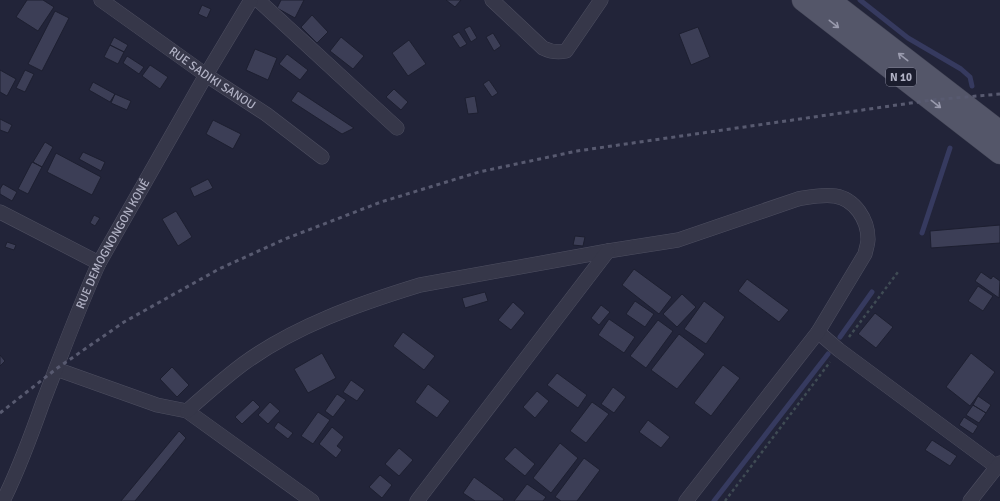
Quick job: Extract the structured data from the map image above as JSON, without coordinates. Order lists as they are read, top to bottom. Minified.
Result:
{"streets":{"main road":["N 10"],"street":["RUE SADIKI SANOU","RUE DEMOGNONGON KONÉ"]},"crossings":[["RUE SADIKI SANOU","RUE DEMOGNONGON KONÉ"]]}
